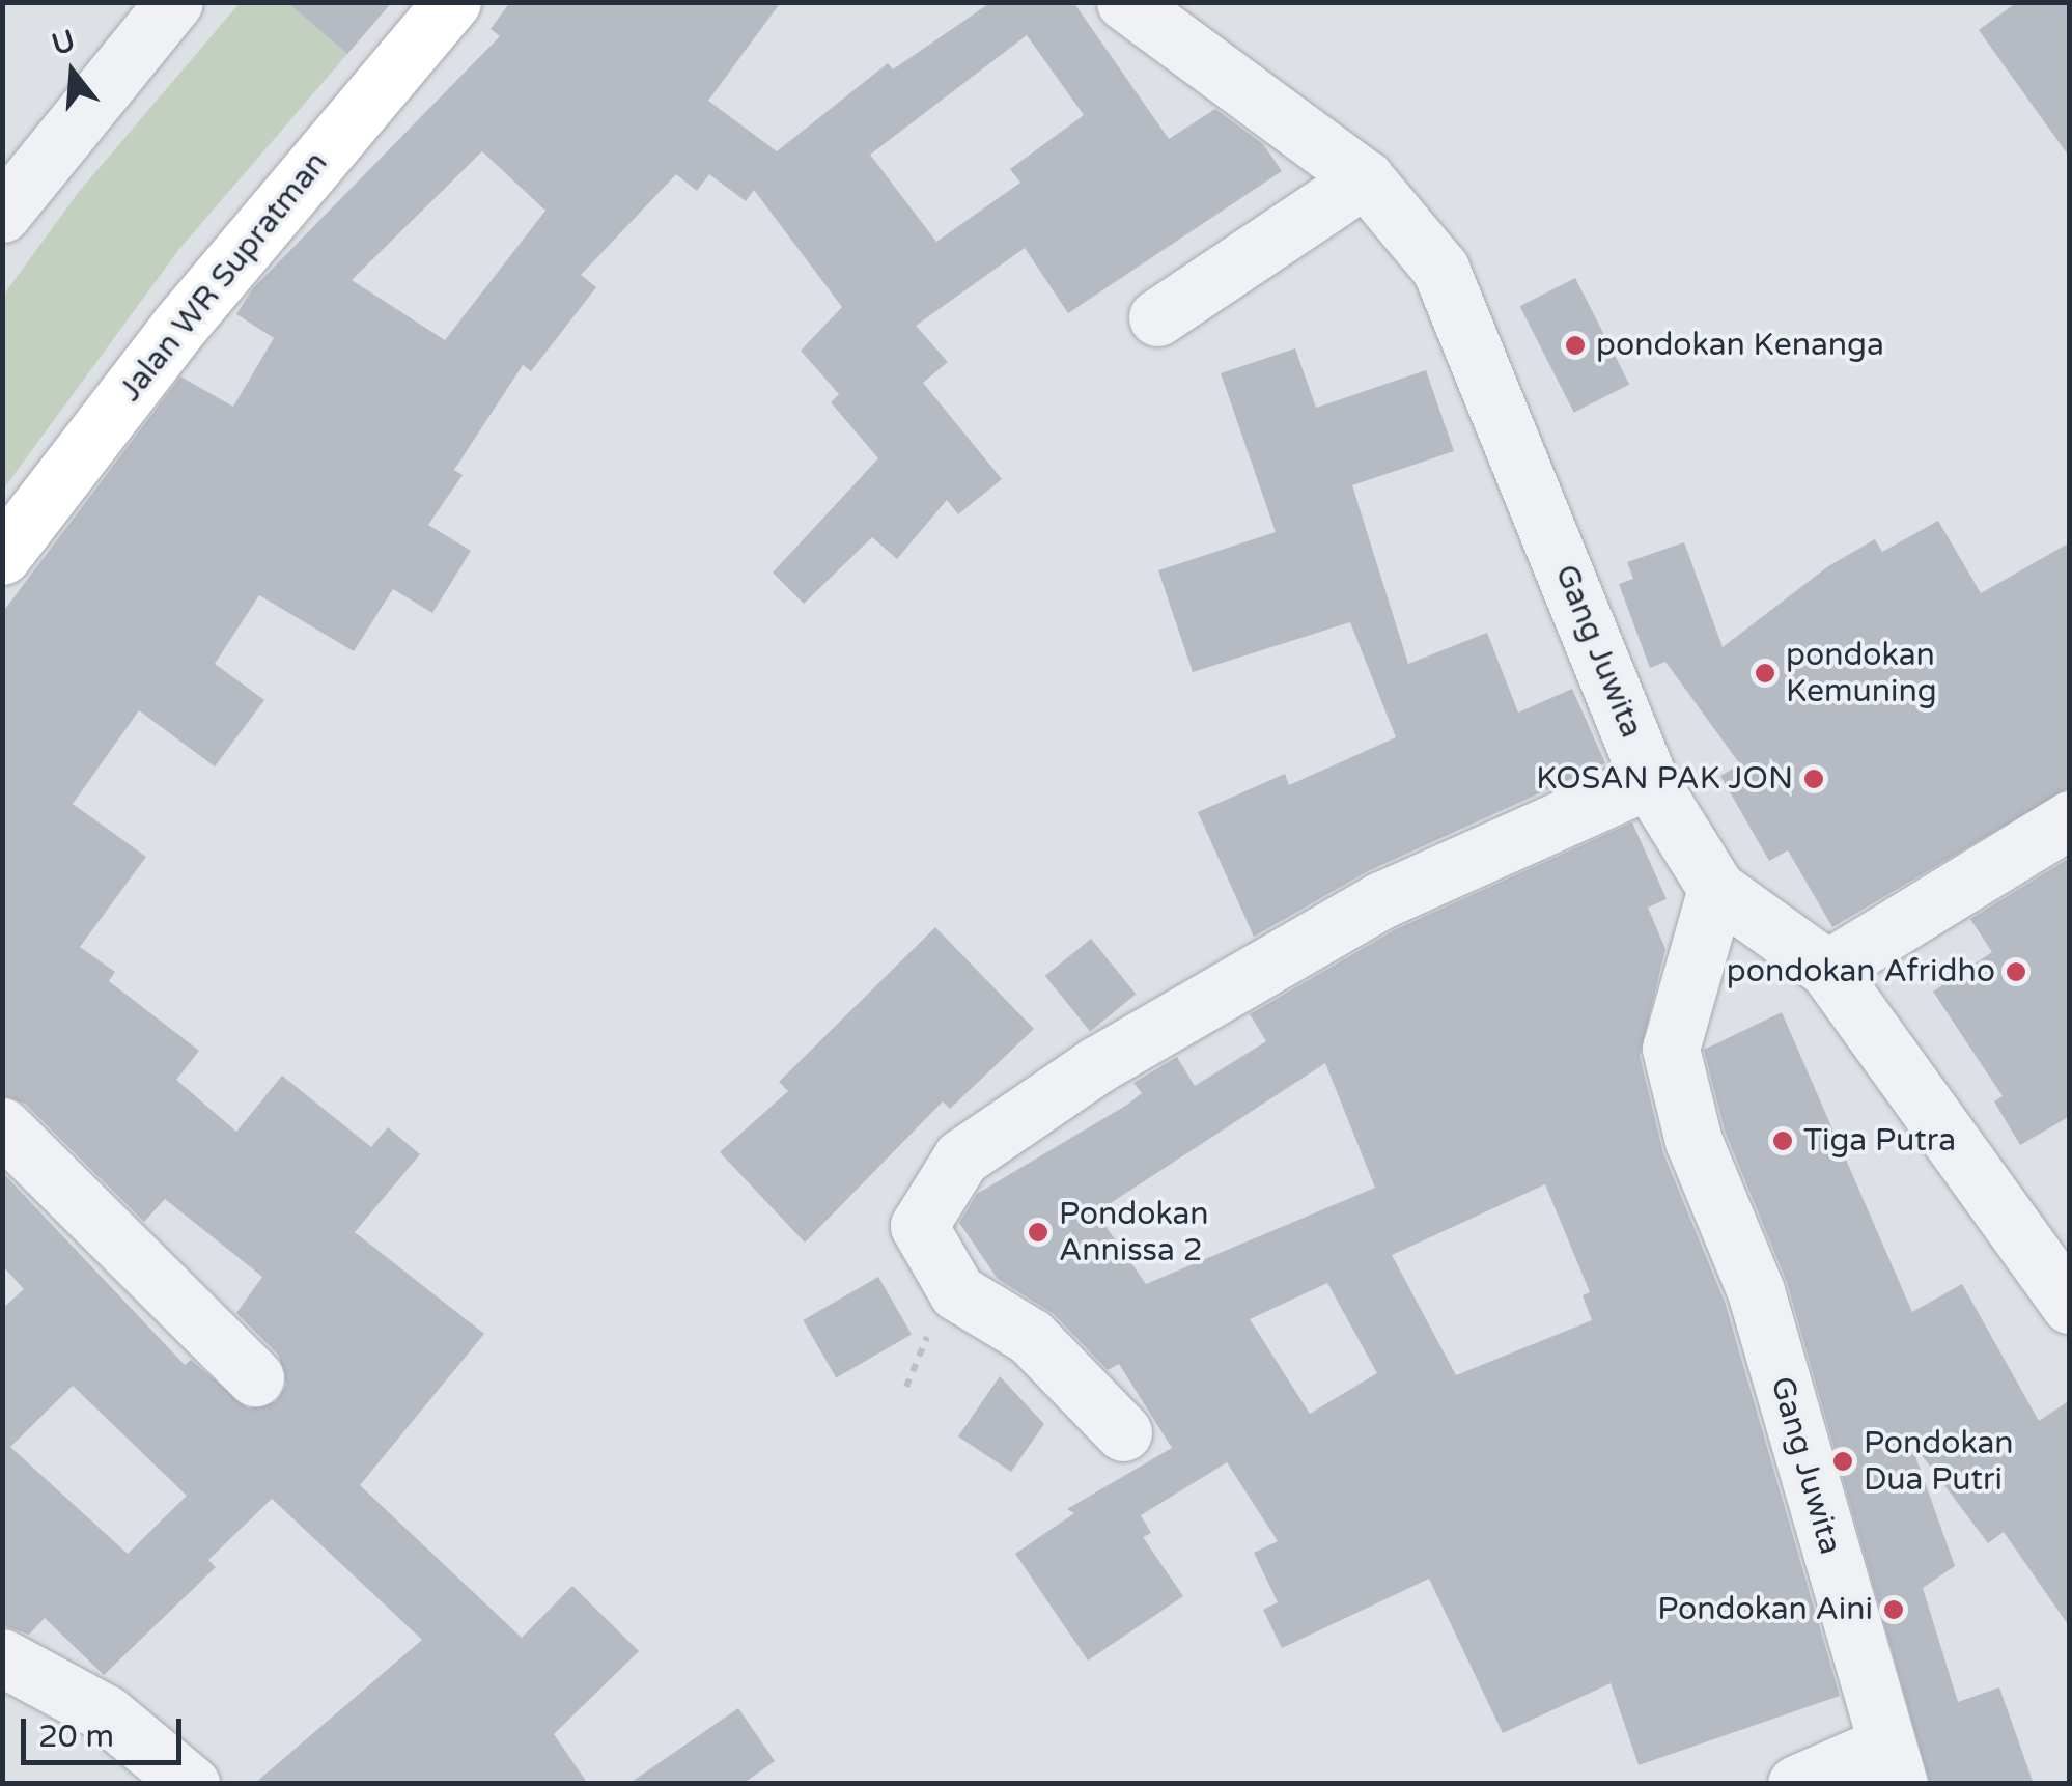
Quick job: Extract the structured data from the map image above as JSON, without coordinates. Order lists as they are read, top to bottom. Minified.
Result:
{"streets":{"highway":["Jalan WR Supratman"],"street":["Gang Juwita"]},"places":["pondokan Kenanga","pondokan Kemuning","KOSAN PAK JON","pondokan Afridho","Tiga Putra","Pondokan Annissa 2","Pondokan Dua Putri","Pondokan Aini"],"scale_bar":"20 m","north":"top"}
